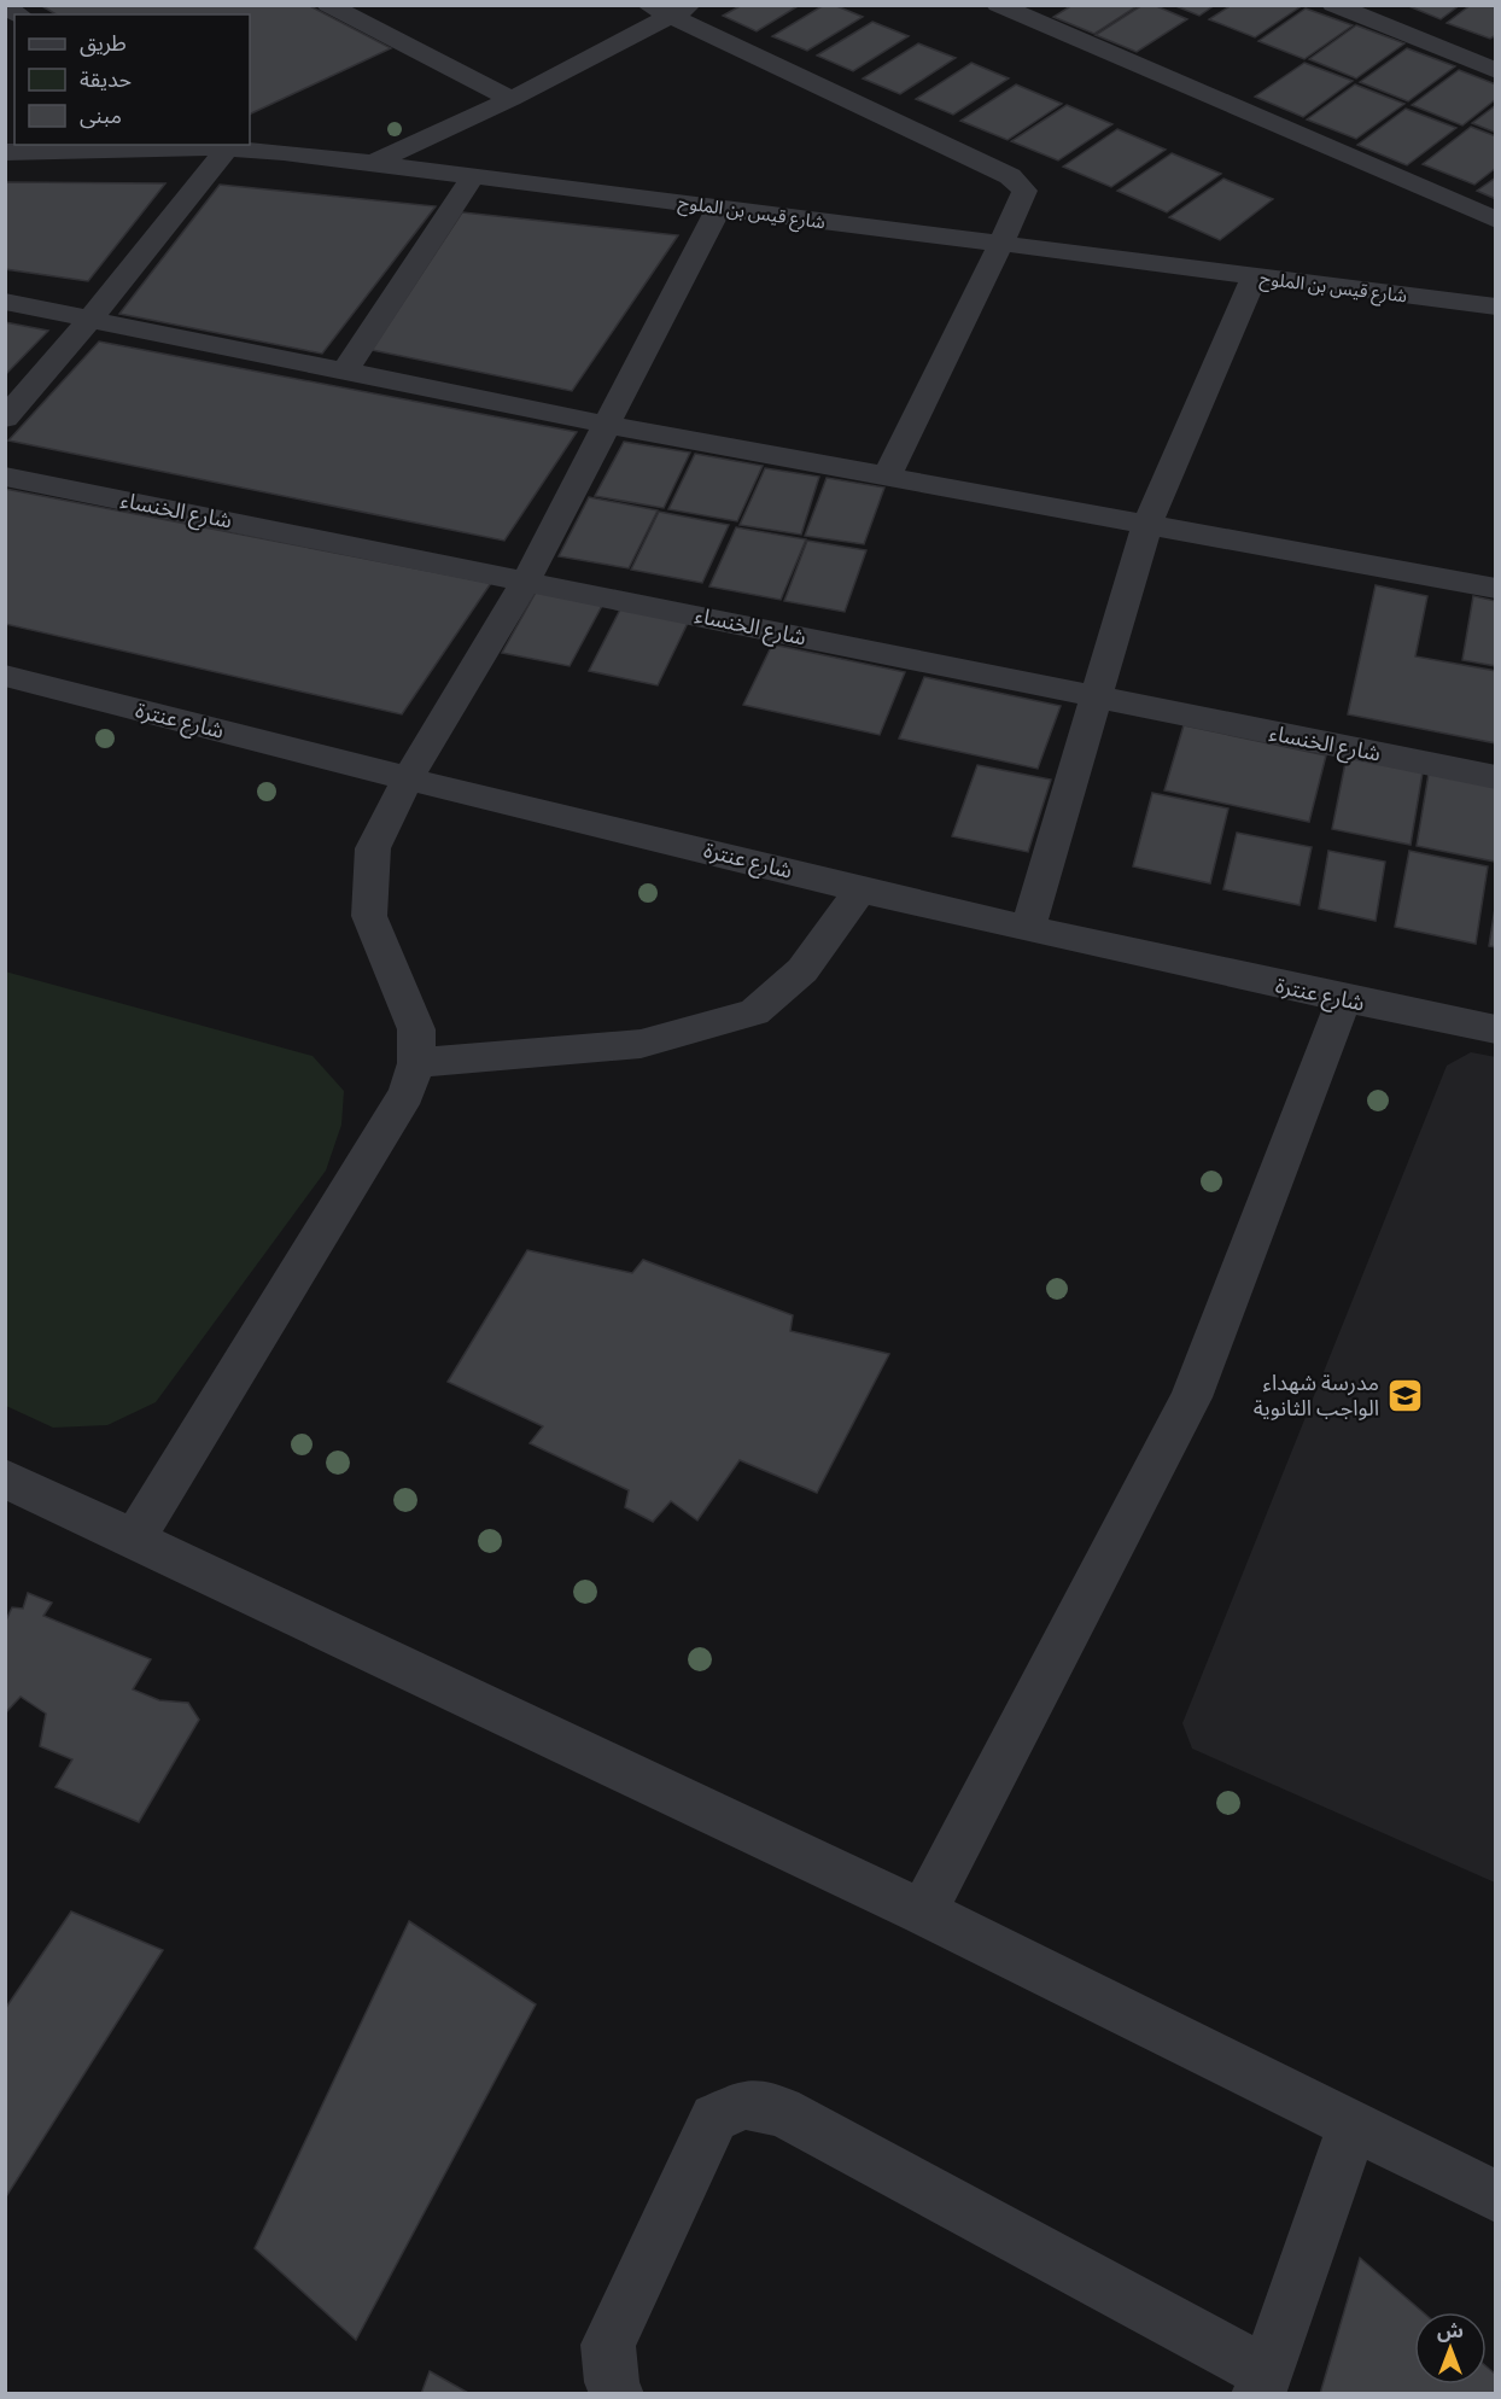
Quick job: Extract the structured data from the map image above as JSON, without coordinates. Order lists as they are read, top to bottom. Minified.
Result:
{"streets":{"street":["شارع قيس بن الملوح","شارع الخنساء","شارع عنترة"]},"places":{"school or university":["مدرسة شهداء الواجب الثانوية"]},"legend":["طريق","حديقة","مبنى"],"north":"top"}
